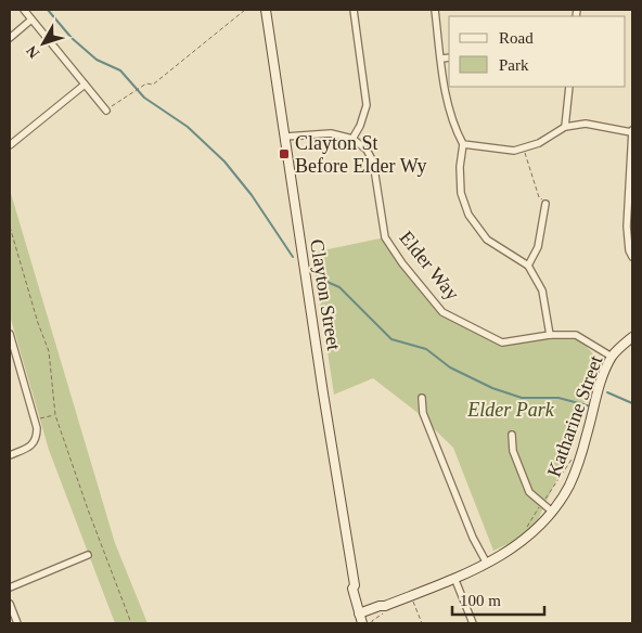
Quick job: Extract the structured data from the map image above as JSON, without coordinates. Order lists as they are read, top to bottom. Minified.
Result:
{"streets":{"main road":["Clayton Street","Katharine Street"],"street":["Elder Way"]},"crossings":[["Elder Way","Katharine Street"],["Clayton Street","Katharine Street"]],"parks":["Elder Park"],"places":{"transit":["Clayton St Before Elder Wy"]},"legend":["Road","Park"],"scale_bar":"100 m","north":"bottom left"}
